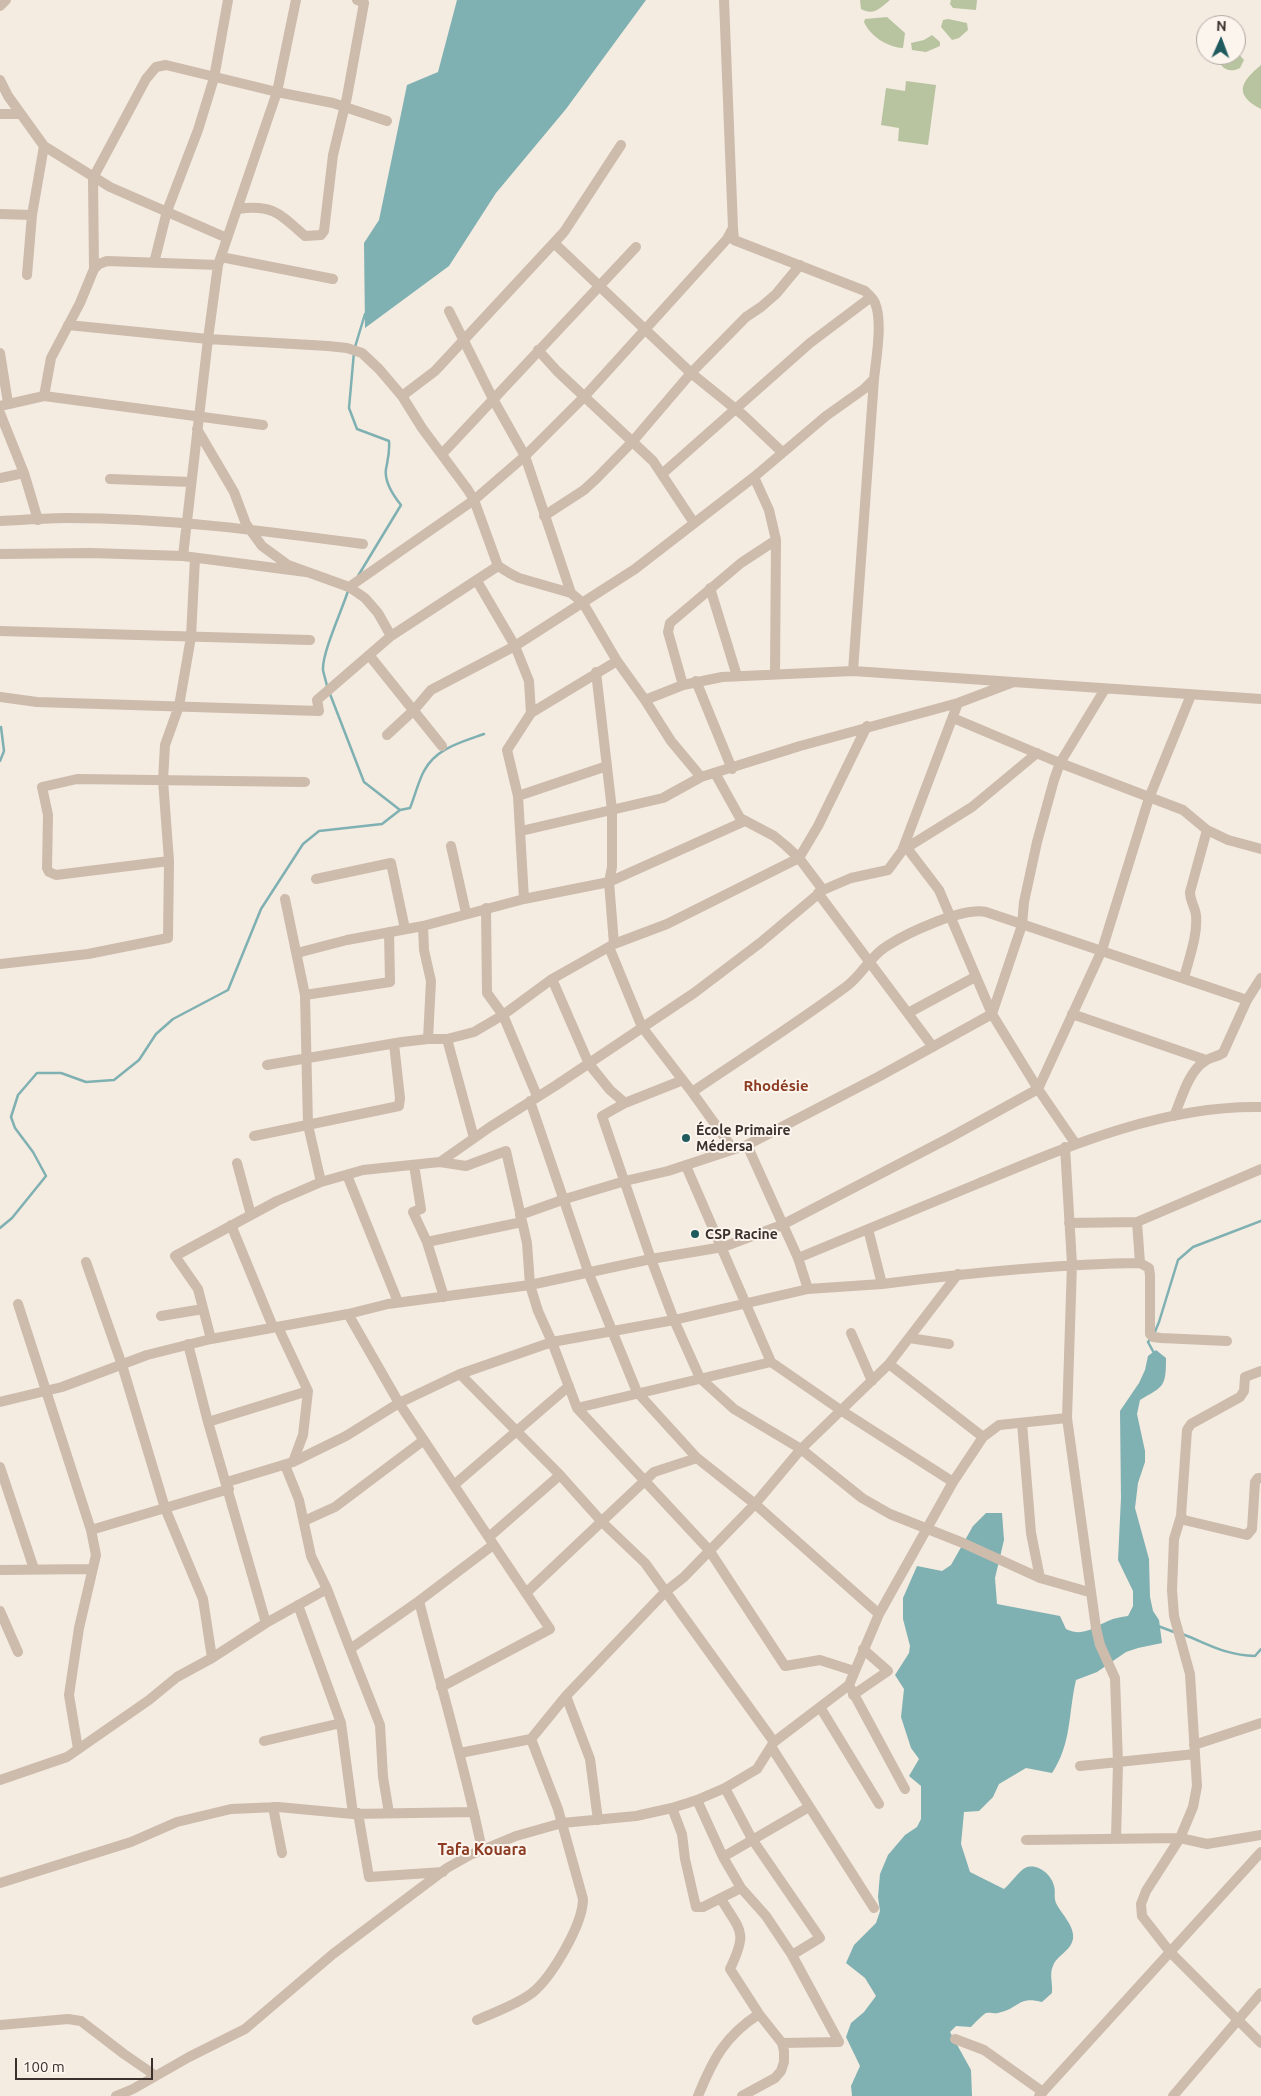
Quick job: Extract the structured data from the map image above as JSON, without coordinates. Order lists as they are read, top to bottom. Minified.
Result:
{"districts":["Rhodésie","Tafa Kouara"],"places":["École Primaire Médersa","CSP Racine"],"scale_bar":"100 m","north":"top"}
